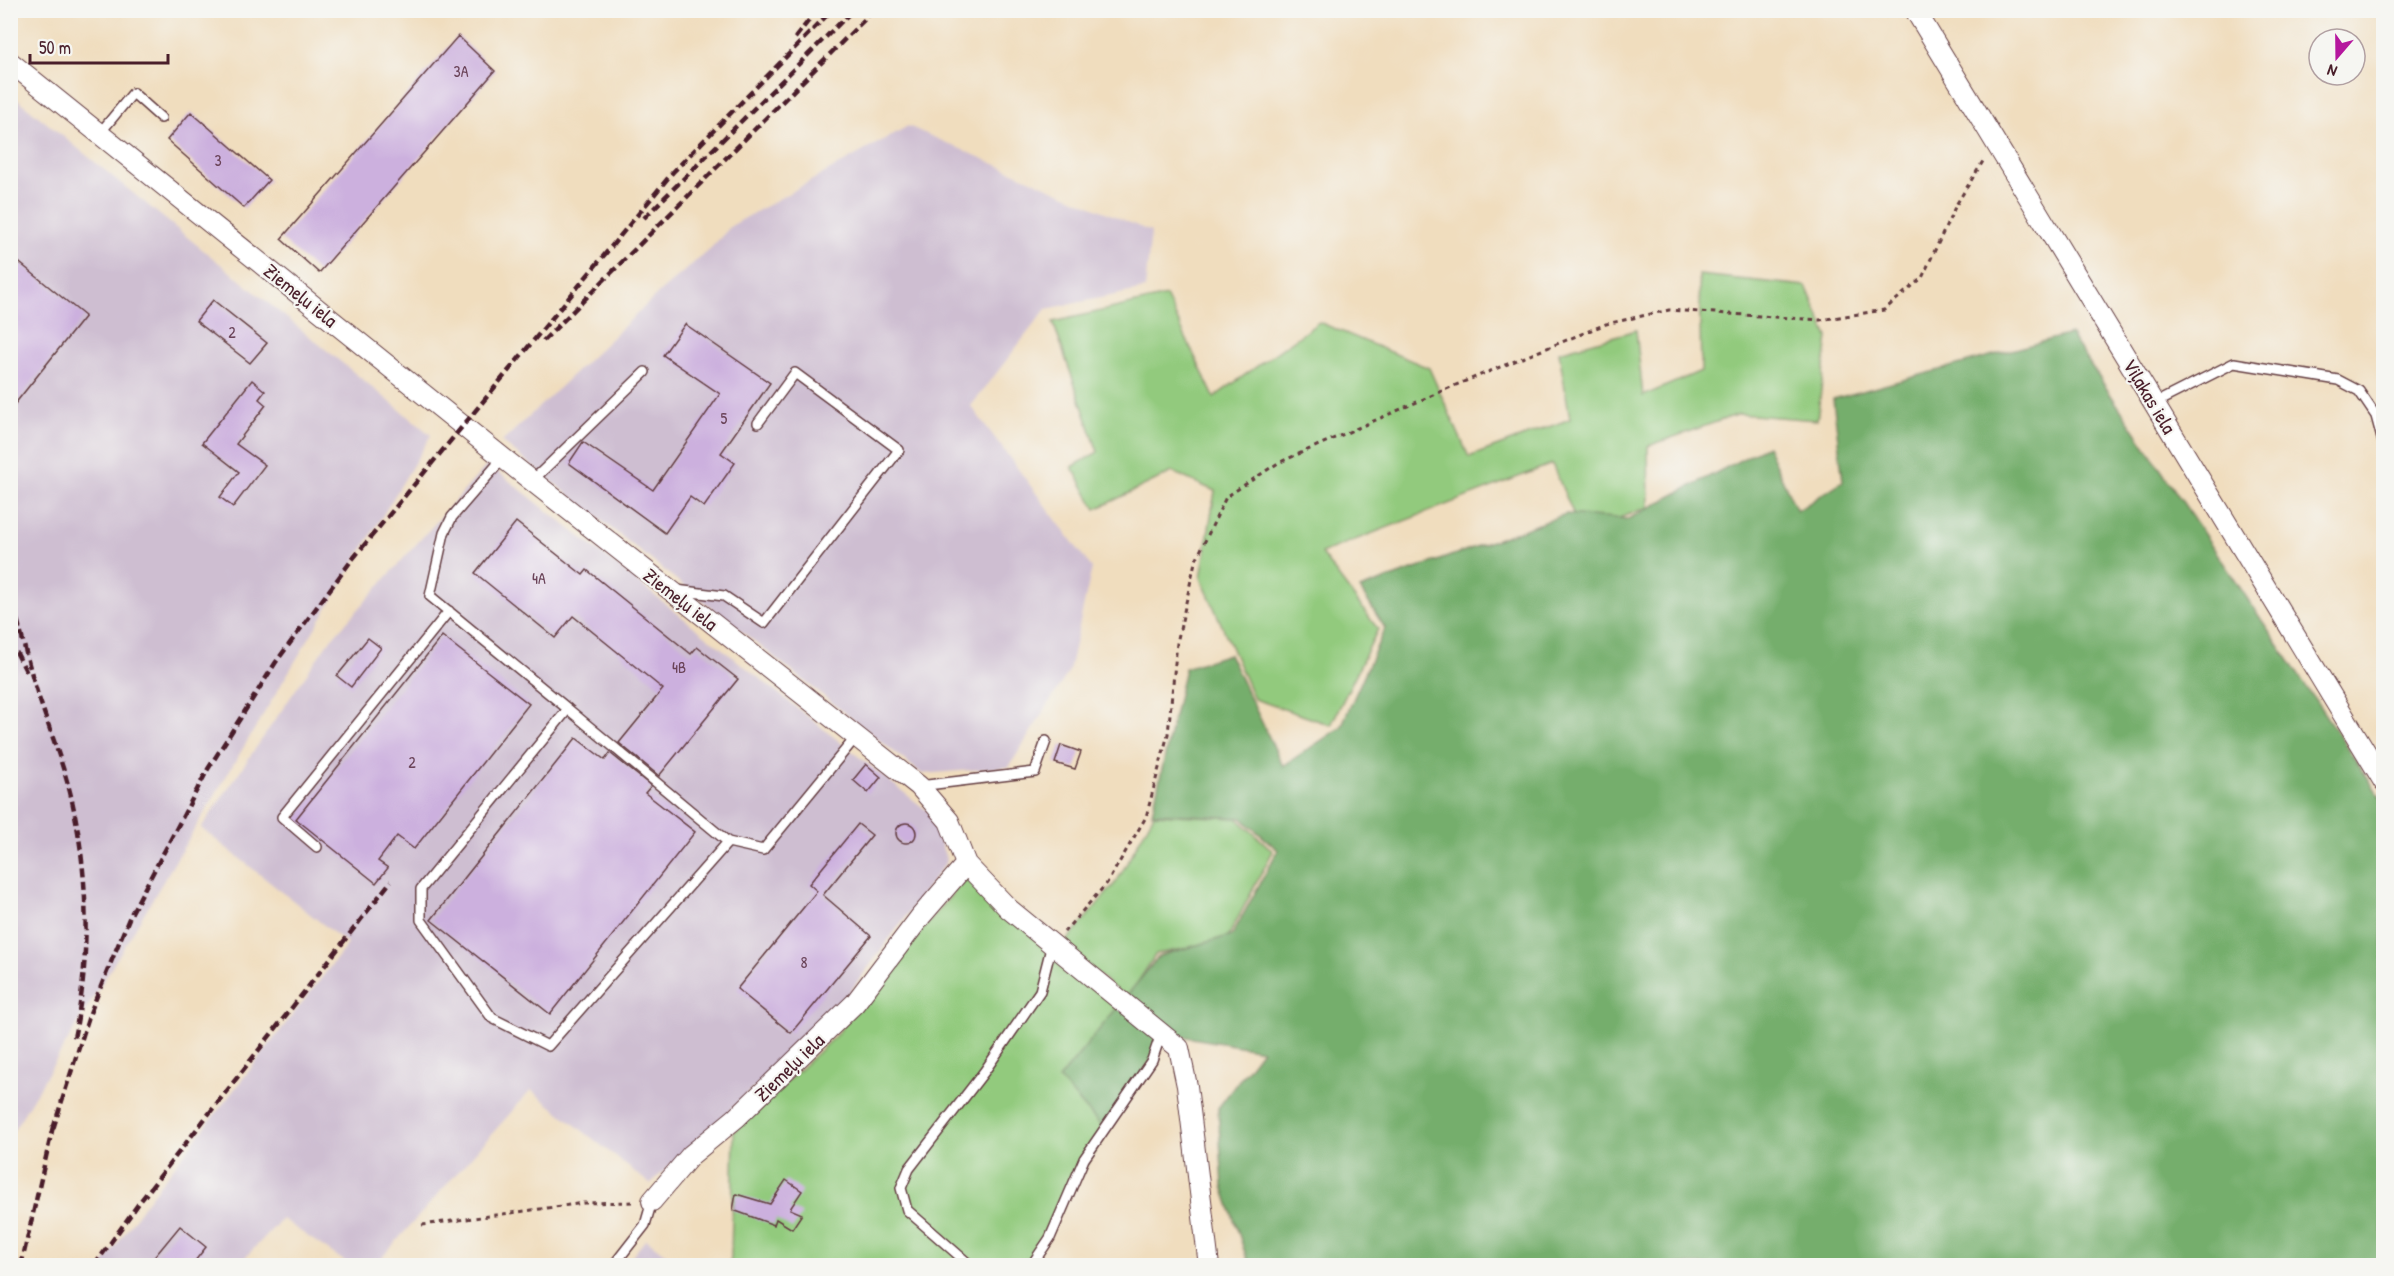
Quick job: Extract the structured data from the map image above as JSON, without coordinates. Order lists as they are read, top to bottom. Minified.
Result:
{"streets":{"street":["Ziemeļu iela","Viļakas iela"]},"house_numbers":["3A","3","2","5","4A","4B","2","8"],"scale_bar":"50 m","north":"bottom"}
